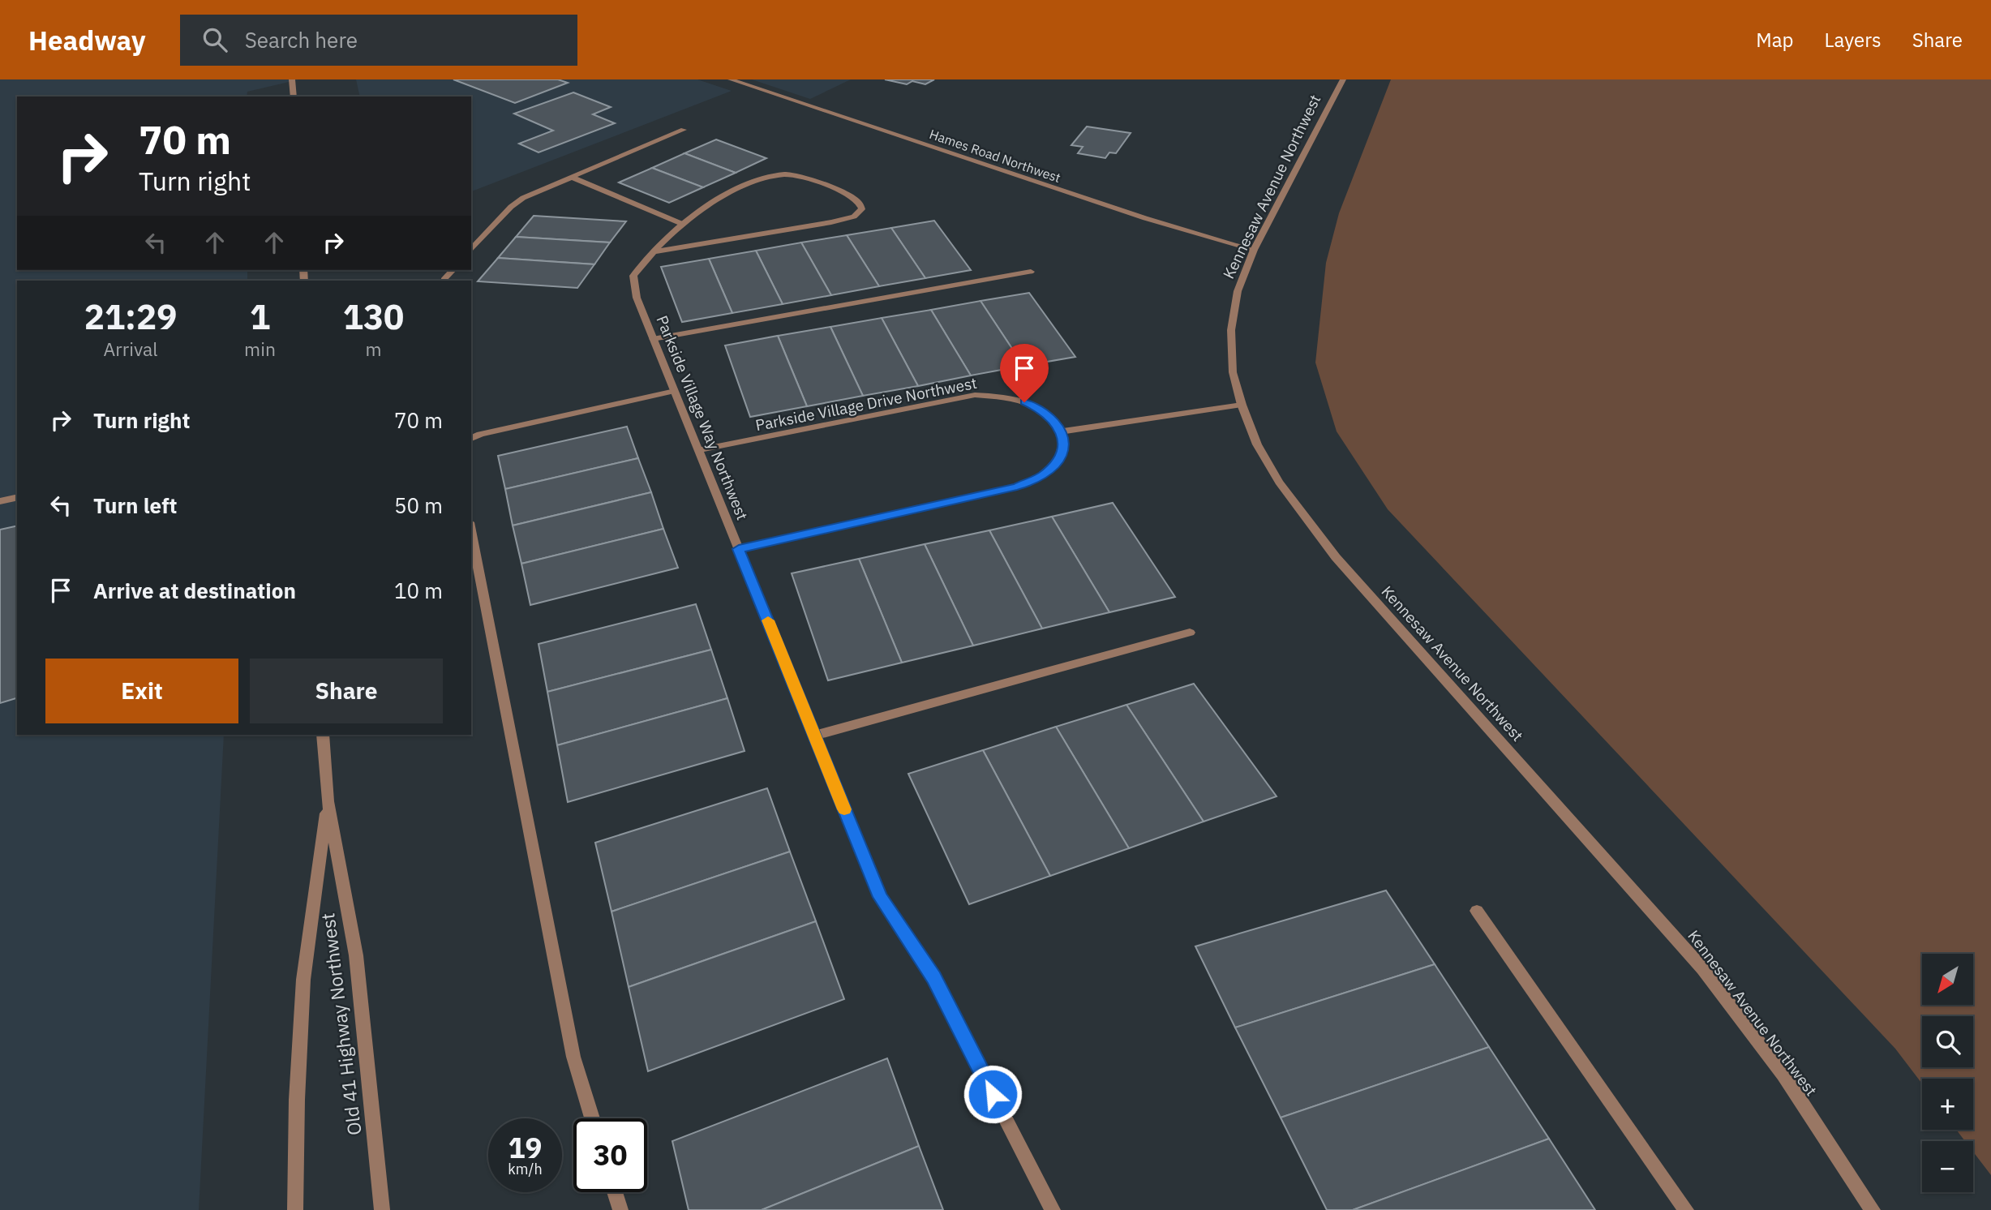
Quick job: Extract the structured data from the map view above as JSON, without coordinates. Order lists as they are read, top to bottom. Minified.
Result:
{"streets":{"street":["Hames Road Northwest","Kennesaw Avenue Northwest","Parkside Village Drive Northwest","Parkside Village Way Northwest","Old 41 Highway Northwest"]},"crossings":[["Hames Road Northwest","Kennesaw Avenue Northwest"],["Parkside Village Drive Northwest","Parkside Village Way Northwest"]],"north":"bottom left","page":{"header":"Headway","search":"Search here","nav":["Map","Layers","Share"],"turn":["70 m","Turn right"],"eta":["21:29","Arrival","1","min","130","m"],"list":[{"name":"Turn right","value":"70 m"},{"name":"Turn left","value":"50 m"},{"name":"Arrive at destination","value":"10 m"}],"buttons":["Exit","Share"],"map_buttons":["+","−"],"speed":"19 km/h","limit":"30"}}
